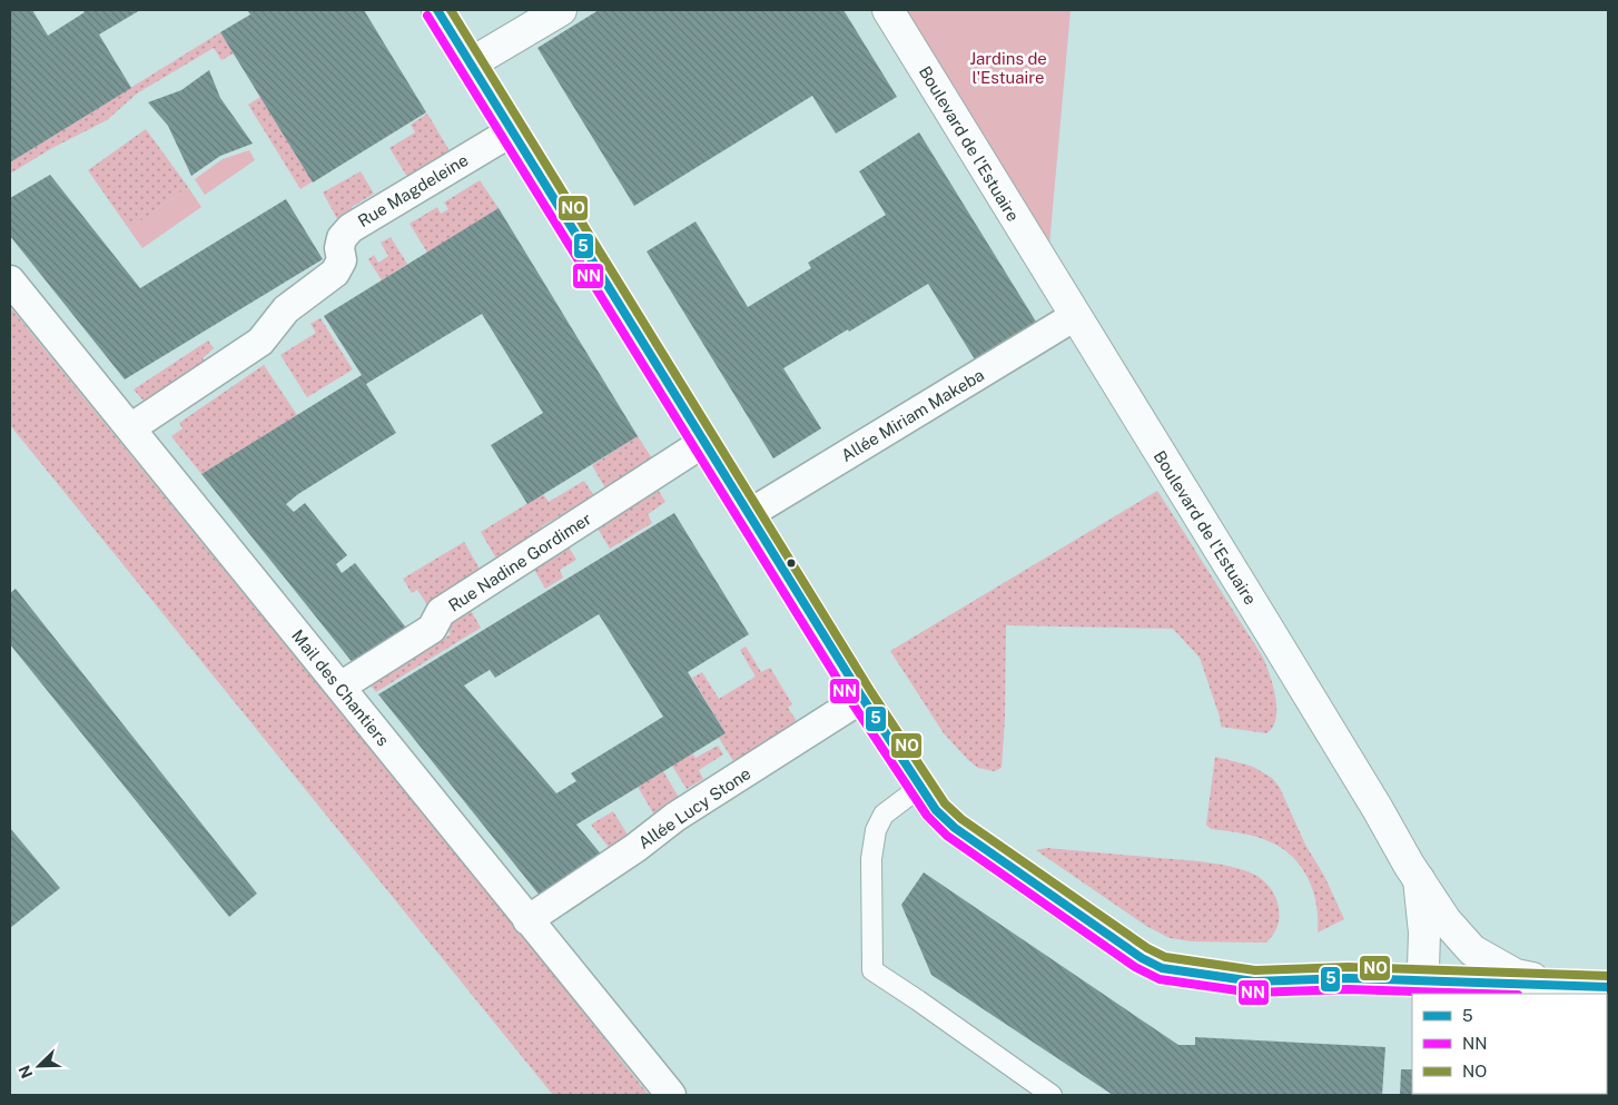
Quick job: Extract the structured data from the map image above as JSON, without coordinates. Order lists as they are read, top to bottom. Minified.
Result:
{"streets":{"main road":["Boulevard de l'Estuaire"],"street":["Rue Magdeleine","Allée Miriam Makeba","Rue Nadine Gordimer","Mail des Chantiers","Allée Lucy Stone"]},"crossings":[["Boulevard de l'Estuaire","Allée Miriam Makeba"],["Rue Magdeleine","Mail des Chantiers"],["Rue Nadine Gordimer","Mail des Chantiers"],["Mail des Chantiers","Allée Lucy Stone"]],"parks":["Jardins de l'Estuaire"],"lines":["transit line 5","transit line NO","transit line NN"],"legend":["5","NN","NO"],"north":"bottom left"}
